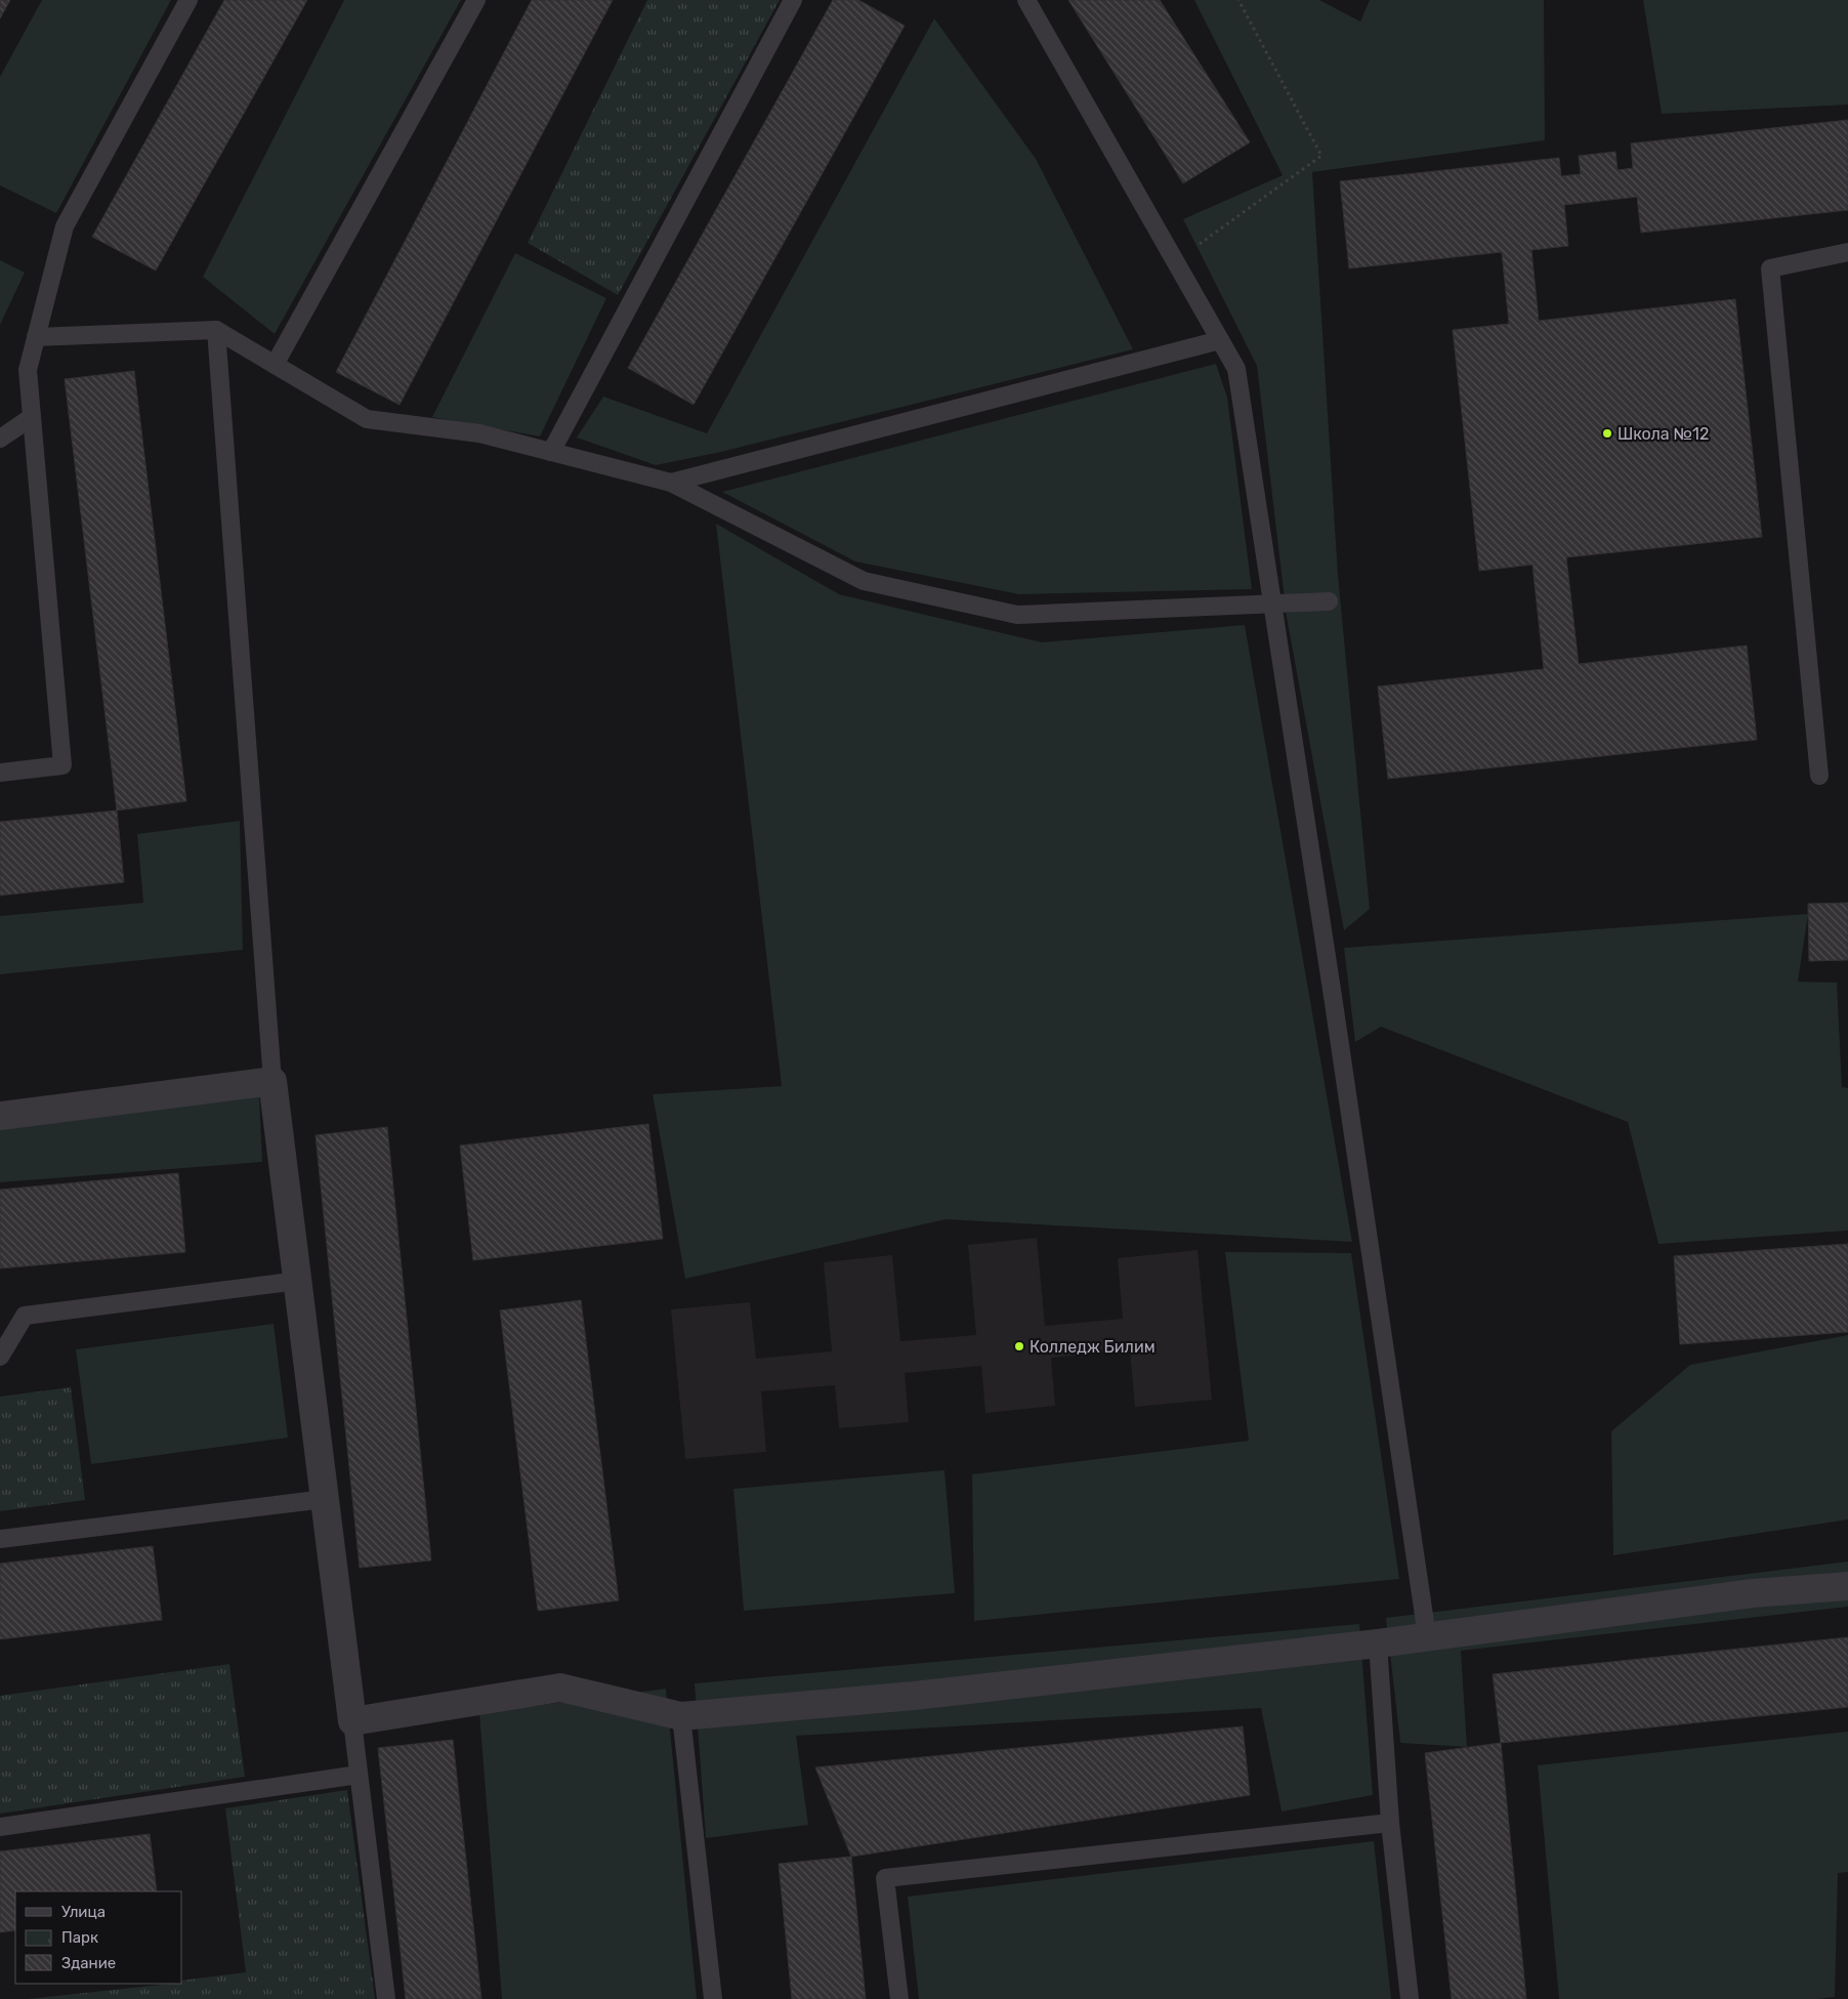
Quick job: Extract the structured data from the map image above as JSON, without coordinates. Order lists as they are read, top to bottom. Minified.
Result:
{"places":["Школа №12","Колледж Билим"],"legend":["Улица","Парк","Здание"]}
